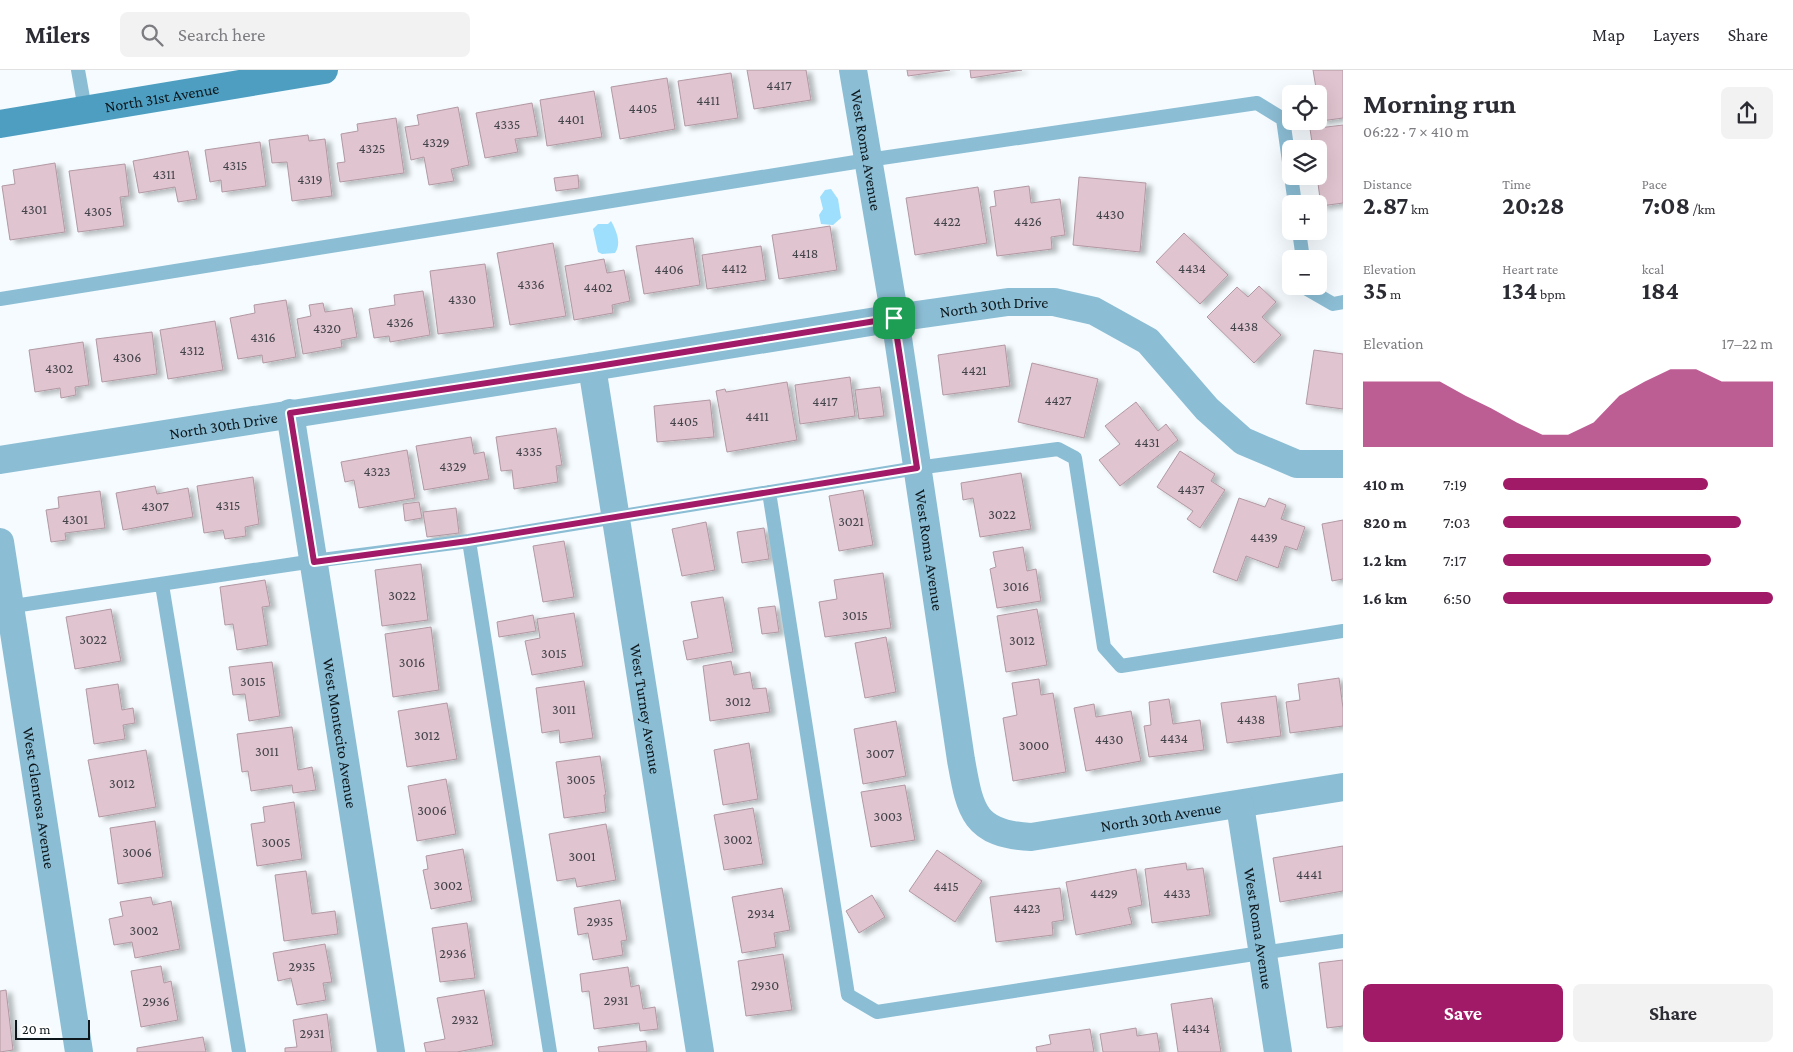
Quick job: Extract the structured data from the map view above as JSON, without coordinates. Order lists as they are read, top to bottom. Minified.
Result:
{"streets":{"street":["North 31st Avenue","West Roma Avenue","North 30th Drive","West Turney Avenue","West Montecito Avenue","West Glenrosa Avenue","North 30th Avenue"]},"crossings":[["West Roma Avenue","North 30th Drive"],["West Roma Avenue","North 30th Avenue"],["North 30th Drive","West Turney Avenue"],["North 30th Drive","West Montecito Avenue"]],"house_numbers":["4417","4411","4405","4401","4335","4329","4325","4315","4311","4319","4301","4305","4430","4422","4426","4418","4412","4434","4406","4336","4402","4330","4326","4438","4320","4316","4312","4306","4302","4421","4427","4417","4411","4405","4431","4335","4329","4323","4437","4315","4307","3022","4301","3021","4439","3016","3022","3015","3022","3012","3015","3016","3015","3012","3011","4438","3012","4434","4430","3000","3011","3007","3005","3012","3006","3003","3002","3005","3006","3001","4441","3002","4415","4429","4433","4423","2934","2935","3002","2936","2935","2930","2931","2936","2932","4434","2931"],"scale_bar":"20 m","page":{"header":"Milers","search":"Search here","nav":["Map","Layers","Share"],"heading":["Morning run","06:22 · 7 × 410 m"],"map_buttons":["+","−"],"stats":[["Distance","2.87 km"],["Time","20:28"],["Pace","7:08 /km"],["Elevation","35 m"],["Heart rate","134 bpm"],["kcal","184"]],"chart":["Elevation","17–22 m"],"list":[{"name":"410 m","note":"7:19"},{"name":"820 m","note":"7:03"},{"name":"1.2 km","note":"7:17"},{"name":"1.6 km","note":"6:50"}],"buttons":["Save","Share"],"scale":"20 m"}}
